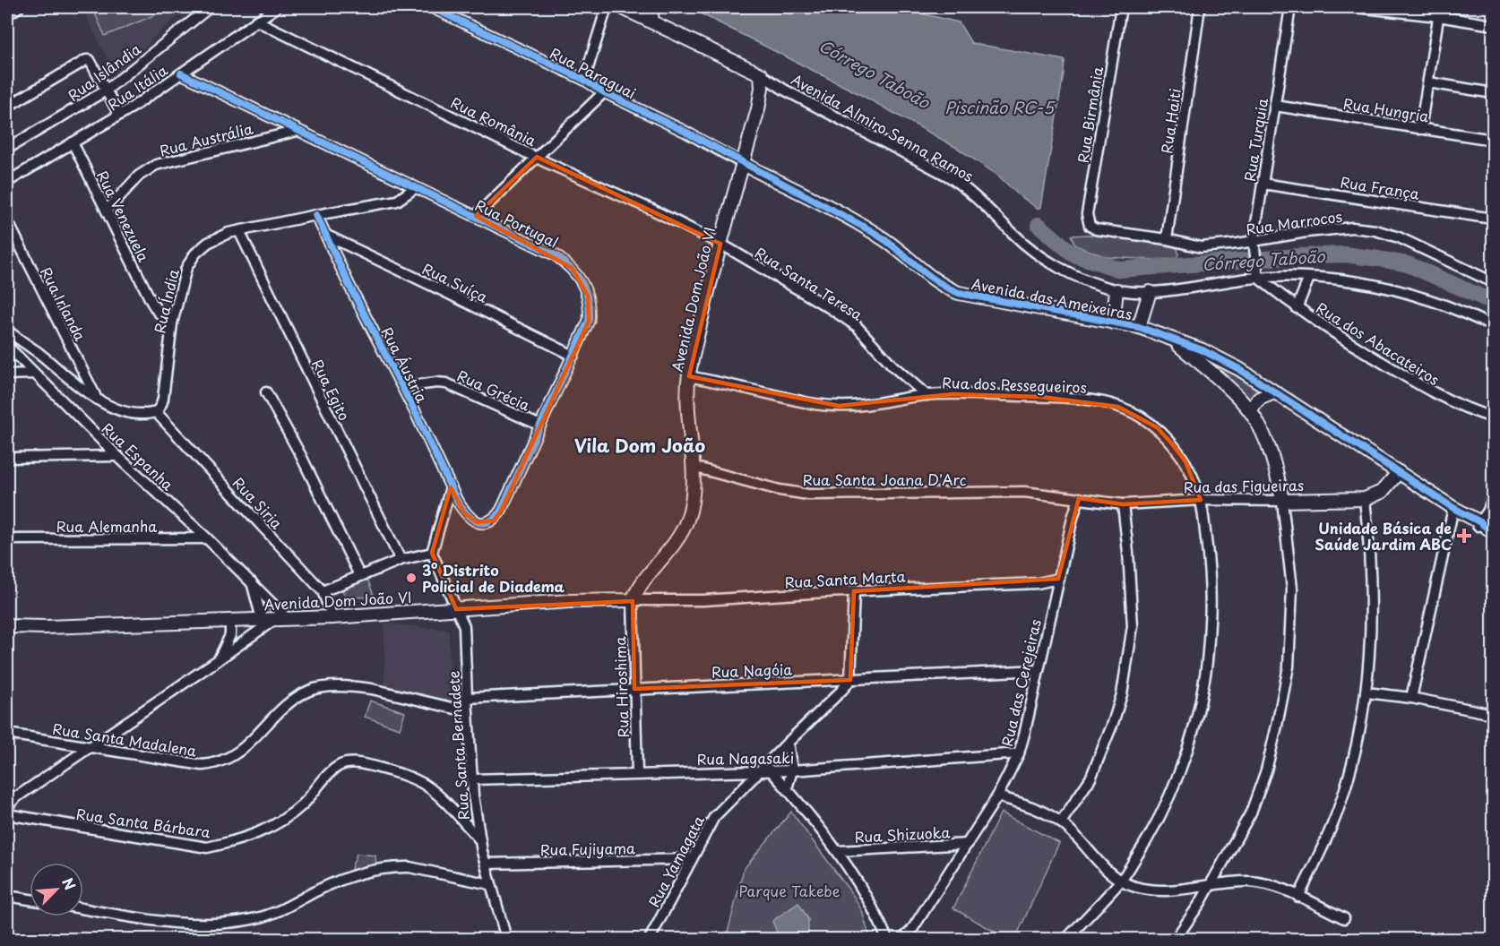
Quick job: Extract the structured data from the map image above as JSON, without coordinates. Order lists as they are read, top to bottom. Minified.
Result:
{"streets":{"street":["Rua Islândia","Rua Paraguai","Rua Itália","Rua Hungria","Rua Birmânia","Rua România","Rua Haiti","Avenida Almiro Senna Ramos","Rua Austrália","Rua Turquia","Rua França","Rua Venezuela","Rua Marrocos","Rua Portugal","Rua Suíça","Rua Santa Teresa","Avenida das Ameixeiras","Avenida Dom João VI","Rua Índia","Rua Irlanda","Rua dos Abacateiros","Rua Áustria","Rua dos Pessegueiros","Rua Egito","Rua Grécia","Rua Espanha","Rua Santa Joana D'Arc","Rua das Figueiras","Rua Siria","Rua Alemanha","Rua Santa Marta","Rua Nagóia","Rua das Cerejeiras","Rua Hiroshima","Rua Santa Madalena","Rua Santa Bernadete","Rua Nagasaki","Rua Santa Bárbara","Rua Shizuoka","Rua Fujiyama","Rua Yamagata"]},"crossings":[["Rua Paraguai","Avenida das Ameixeiras"],["Rua Paraguai","Avenida Dom João VI"],["Rua Itália","Rua România"],["Rua Itália","Rua Venezuela"],["Rua Itália","Rua Portugal"],["Rua Hungria","Rua Turquia"],["Rua Birmânia","Rua Marrocos"],["Rua România","Rua Santa Teresa"],["Rua România","Avenida Dom João VI"],["Rua Haiti","Rua Marrocos"],["Avenida Almiro Senna Ramos","Rua Turquia"],["Avenida Almiro Senna Ramos","Avenida Dom João VI"],["Avenida Almiro Senna Ramos","Rua dos Abacateiros"],["Rua Austrália","Rua Venezuela"],["Rua Austrália","Rua Portugal"],["Rua Turquia","Rua França"],["Rua Turquia","Rua Marrocos"],["Rua Turquia","Rua dos Abacateiros"],["Rua Venezuela","Rua Índia"],["Rua Portugal","Rua Suíça"],["Rua Portugal","Rua Índia"],["Rua Portugal","Rua Áustria"],["Rua Portugal","Rua Grécia"],["Rua Suíça","Rua Áustria"],["Rua Santa Teresa","Avenida Dom João VI"],["Rua Santa Teresa","Rua dos Pessegueiros"],["Avenida das Ameixeiras","Avenida Dom João VI"],["Avenida das Ameixeiras","Rua das Figueiras"],["Avenida Dom João VI","Rua dos Pessegueiros"],["Avenida Dom João VI","Rua Espanha"],["Avenida Dom João VI","Rua Santa Joana D'Arc"],["Avenida Dom João VI","Rua Siria"],["Avenida Dom João VI","Rua Santa Marta"],["Avenida Dom João VI","Rua Hiroshima"],["Avenida Dom João VI","Rua Santa Bernadete"],["Rua Índia","Rua Áustria"],["Rua Índia","Rua Egito"],["Rua Índia","Rua Siria"],["Rua Áustria","Rua Grécia"],["Rua dos Pessegueiros","Rua das Figueiras"],["Rua Espanha","Rua Alemanha"],["Rua Santa Joana D'Arc","Rua das Figueiras"],["Rua Santa Joana D'Arc","Rua das Cerejeiras"],["Rua das Figueiras","Rua das Cerejeiras"],["Rua Santa Marta","Rua das Cerejeiras"],["Rua Santa Marta","Rua Hiroshima"],["Rua Nagóia","Rua das Cerejeiras"],["Rua Nagóia","Rua Hiroshima"],["Rua Nagóia","Rua Santa Bernadete"],["Rua Nagóia","Rua Yamagata"],["Rua das Cerejeiras","Rua Nagasaki"],["Rua das Cerejeiras","Rua Shizuoka"],["Rua Hiroshima","Rua Nagasaki"],["Rua Santa Madalena","Rua Santa Bernadete"],["Rua Santa Bernadete","Rua Nagasaki"],["Rua Santa Bernadete","Rua Santa Bárbara"],["Rua Santa Bernadete","Rua Fujiyama"],["Rua Nagasaki","Rua Yamagata"],["Rua Fujiyama","Rua Yamagata"]],"districts":["Vila Dom João"],"water":["Córrego Taboão","Piscinão RC-5"],"parks":["Parque Takebe"],"places":{"health":["Unidade Básica de Saúde Jardim ABC"],"other":["3º Distrito Policial de Diadema"]},"north":"top right"}
